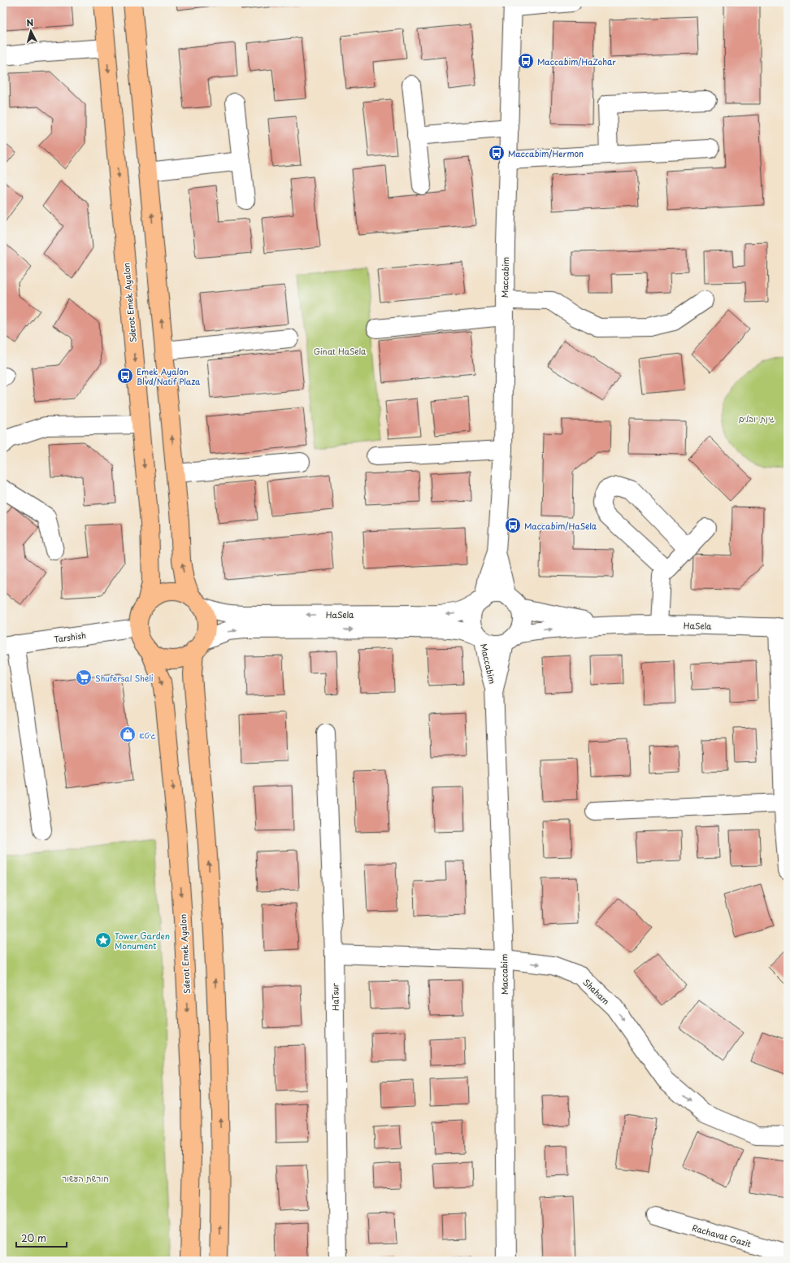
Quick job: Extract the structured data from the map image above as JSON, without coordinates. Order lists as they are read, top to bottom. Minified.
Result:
{"streets":{"main road":["Sderot Emek Ayalon"],"street":["Maccabim","HaSela","Tarshish","Shaham","HaTsur","Rachavat Gazit"]},"crossings":[["Maccabim","HaSela"],["Maccabim","Shaham"],["Sderot Emek Ayalon","HaSela"],["Sderot Emek Ayalon","Tarshish"],["HaSela","Tarshish"],["Shaham","HaTsur"]],"one_way":["Shaham"],"parks":["Ginat HaSela","גינת יובלים","חורשת העשור"],"places":{"bus stop":["Maccabim/HaZohar","Maccabim/Hermon","Emek Ayalon Blvd/Natif Plaza","Maccabim/HaSela"],"supermarket":["Shufersal Sheli"],"shop":["גיטא"],"place":["Tower Garden Monument"]},"scale_bar":"20 m","north":"top"}
